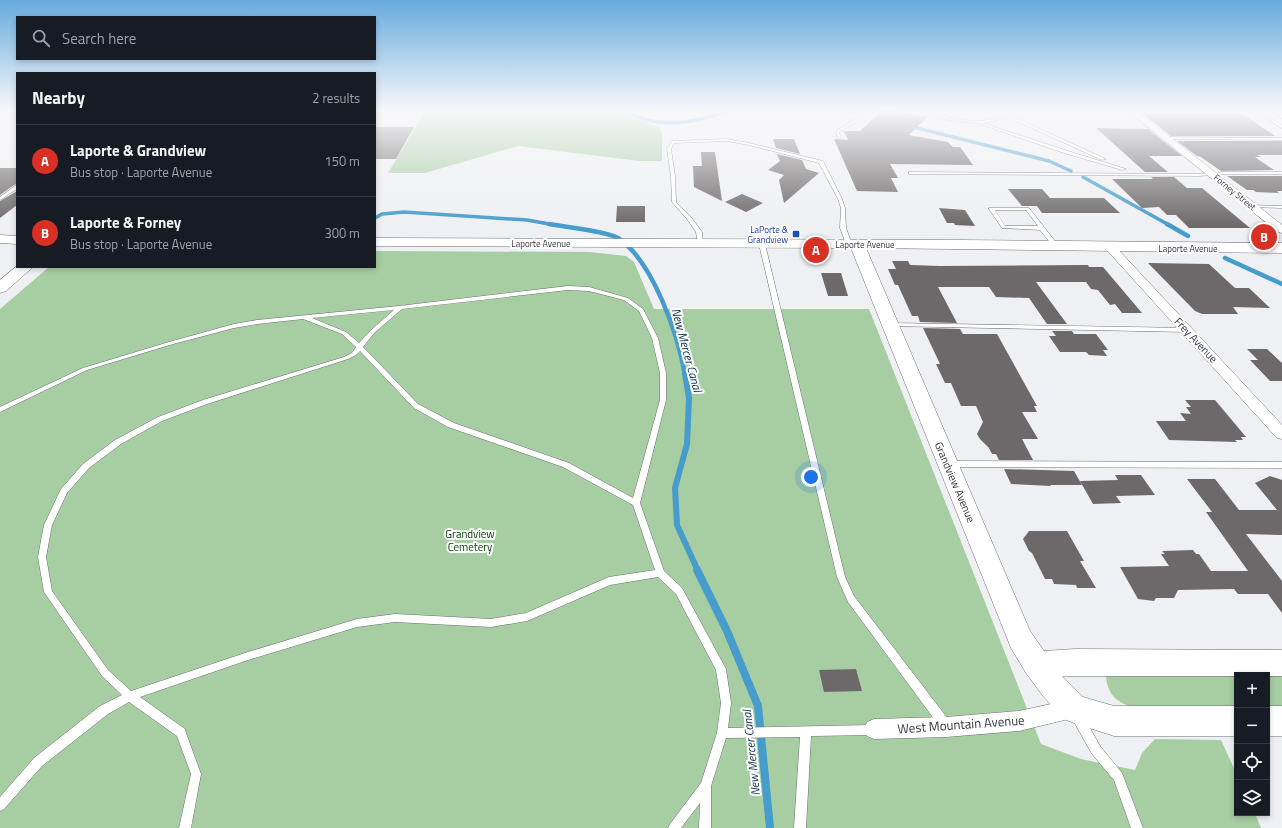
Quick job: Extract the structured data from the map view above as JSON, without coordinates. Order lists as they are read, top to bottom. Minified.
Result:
{"streets":{"street":["Forney Street","Laporte Avenue","Frey Avenue","Grandview Avenue","West Mountain Avenue"]},"crossings":[["Laporte Avenue","Frey Avenue"],["Laporte Avenue","Grandview Avenue"],["Grandview Avenue","West Mountain Avenue"]],"water":["New Mercer Canal"],"parks":["Grandview Cemetery"],"places":{"transit":["LaPorte & Grandview"]},"page":{"search":"Search here","heading":["Nearby","2 results"],"list":[{"mark":"A","name":"Laporte & Grandview","note":"Bus stop · Laporte Avenue","value":"150 m"},{"mark":"B","name":"Laporte & Forney","note":"Bus stop · Laporte Avenue","value":"300 m"}],"pins":["B","A"],"map_buttons":["+","−"]}}
